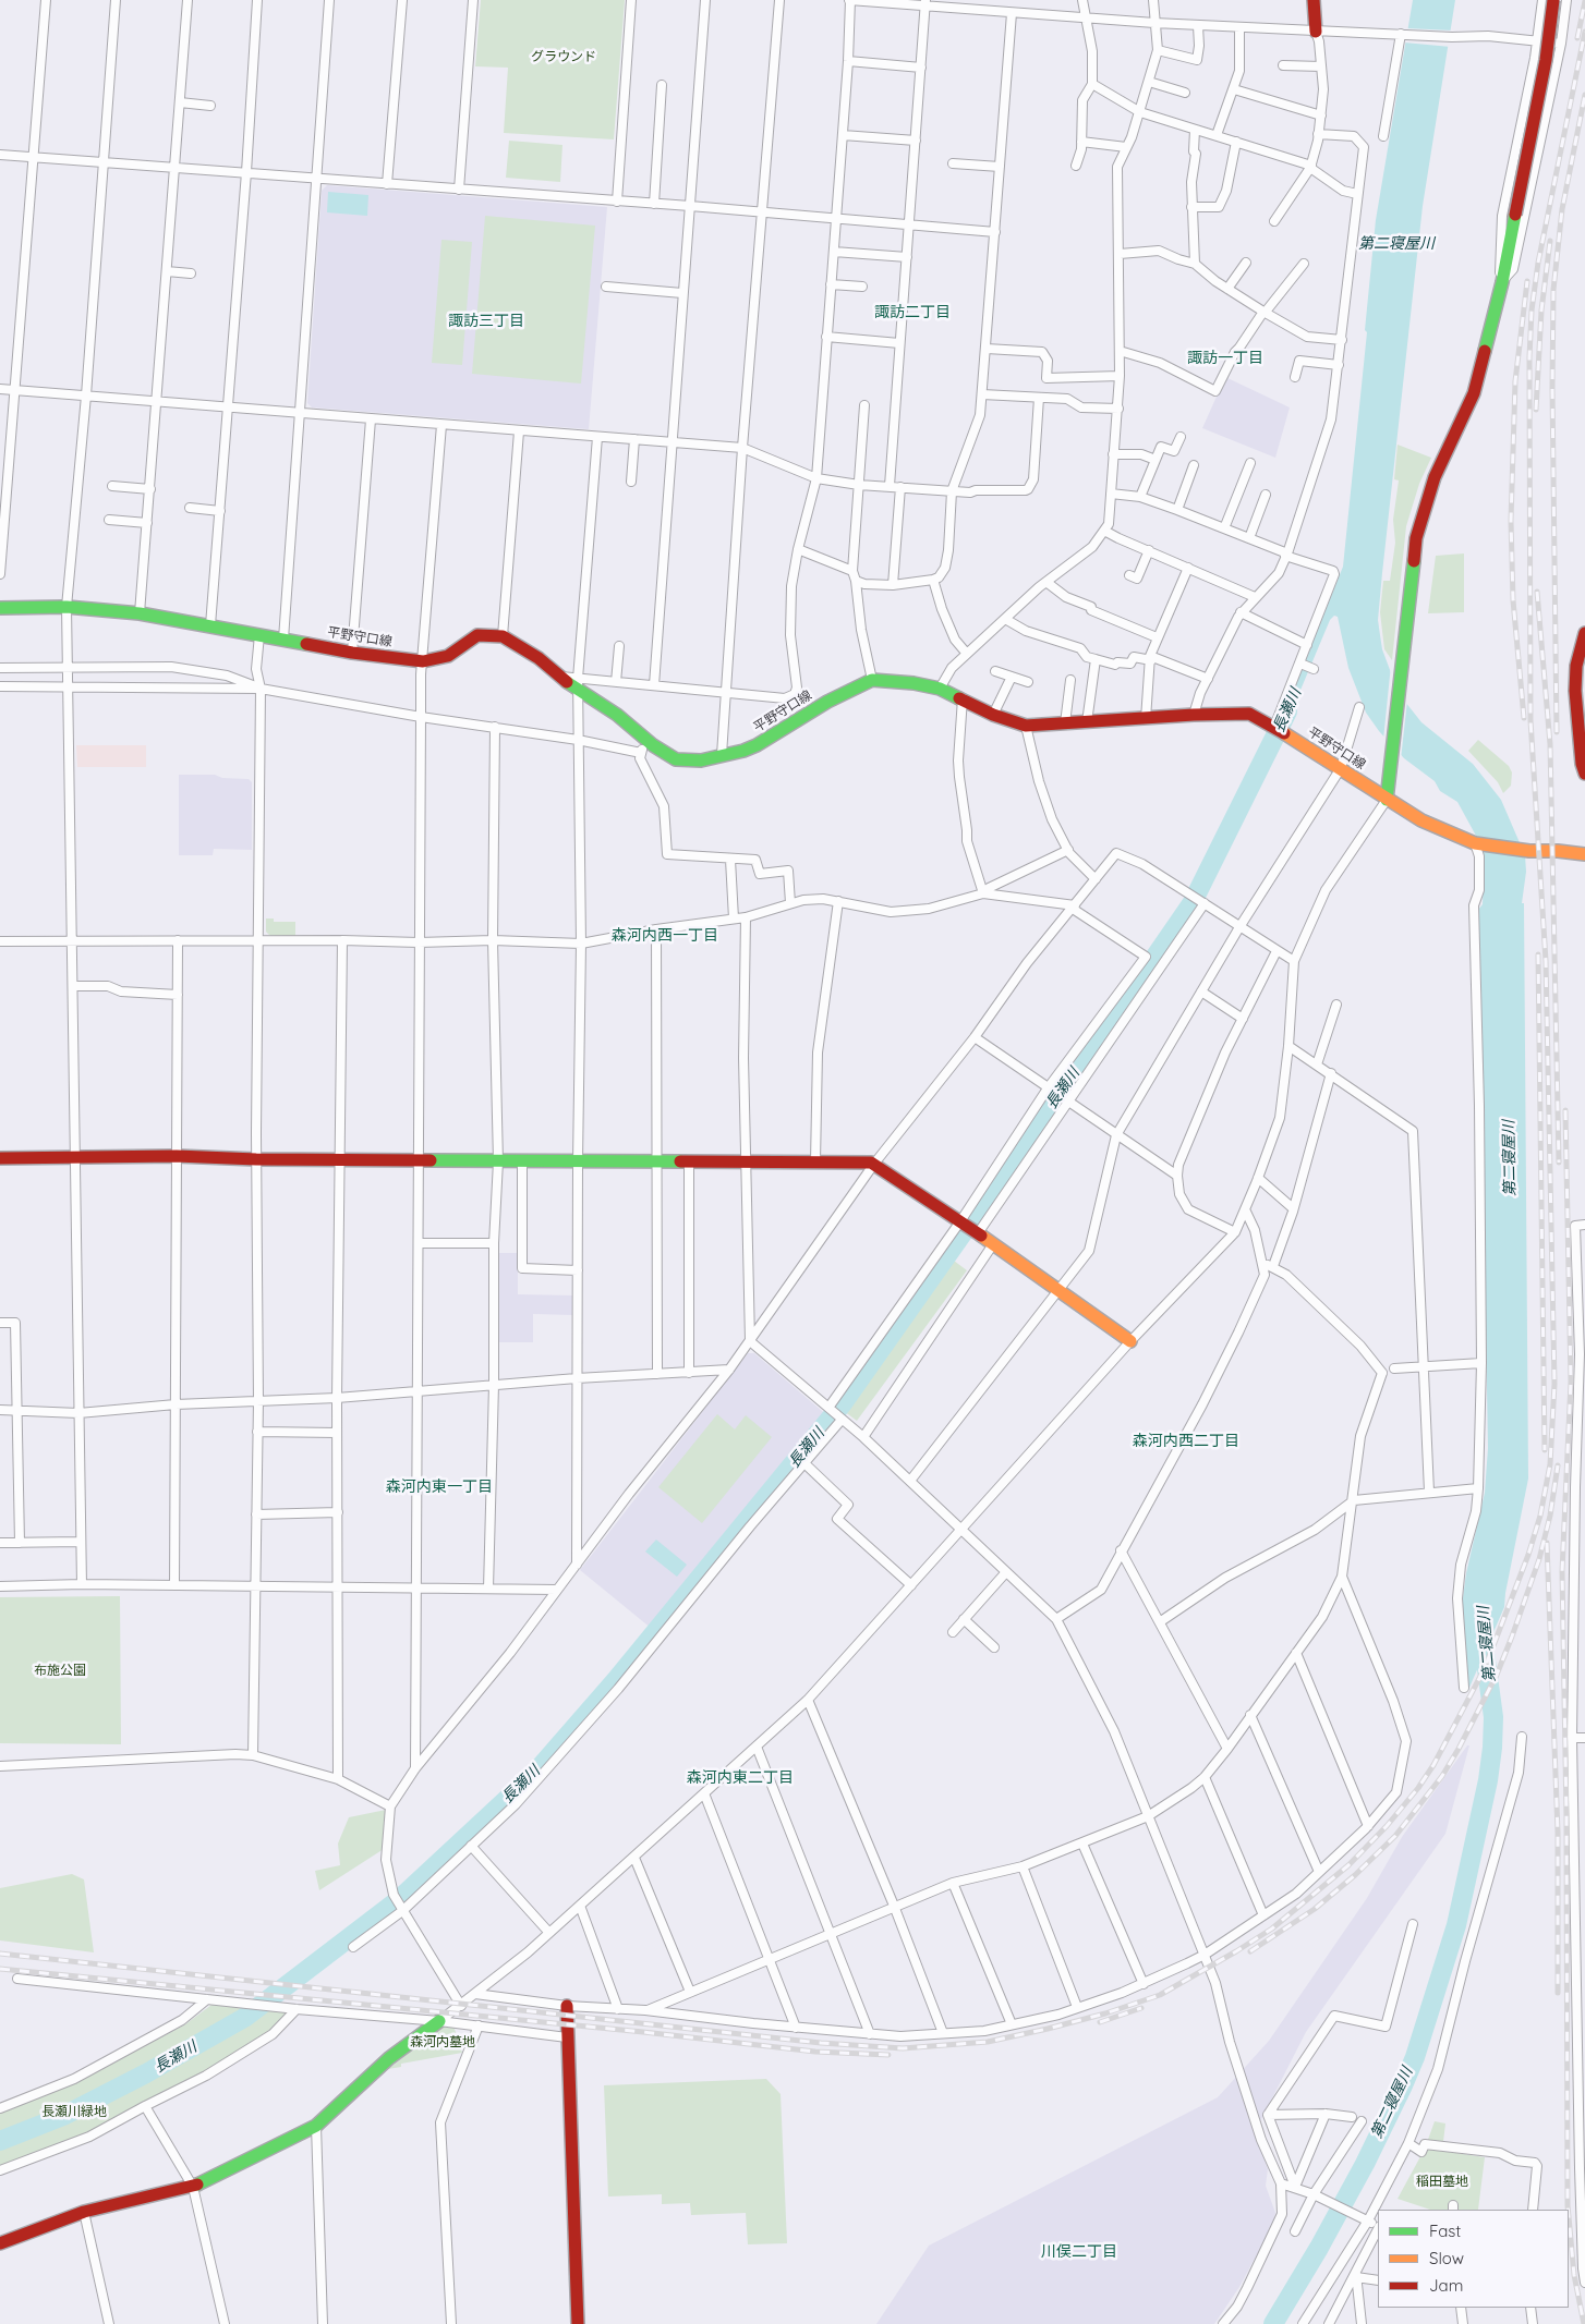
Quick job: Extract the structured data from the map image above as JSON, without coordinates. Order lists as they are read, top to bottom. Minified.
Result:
{"streets":{"street":["平野守口線"]},"districts":["諏訪二丁目","諏訪三丁目","諏訪一丁目","森河内西一丁目","森河内西二丁目","森河内東一丁目","森河内東二丁目","川俣二丁目"],"water":["第二寝屋川","長瀬川"],"parks":["グラウンド","布施公園","森河内墓地","長瀬川緑地","稲田墓地"],"legend":["Fast","Slow","Jam"]}
